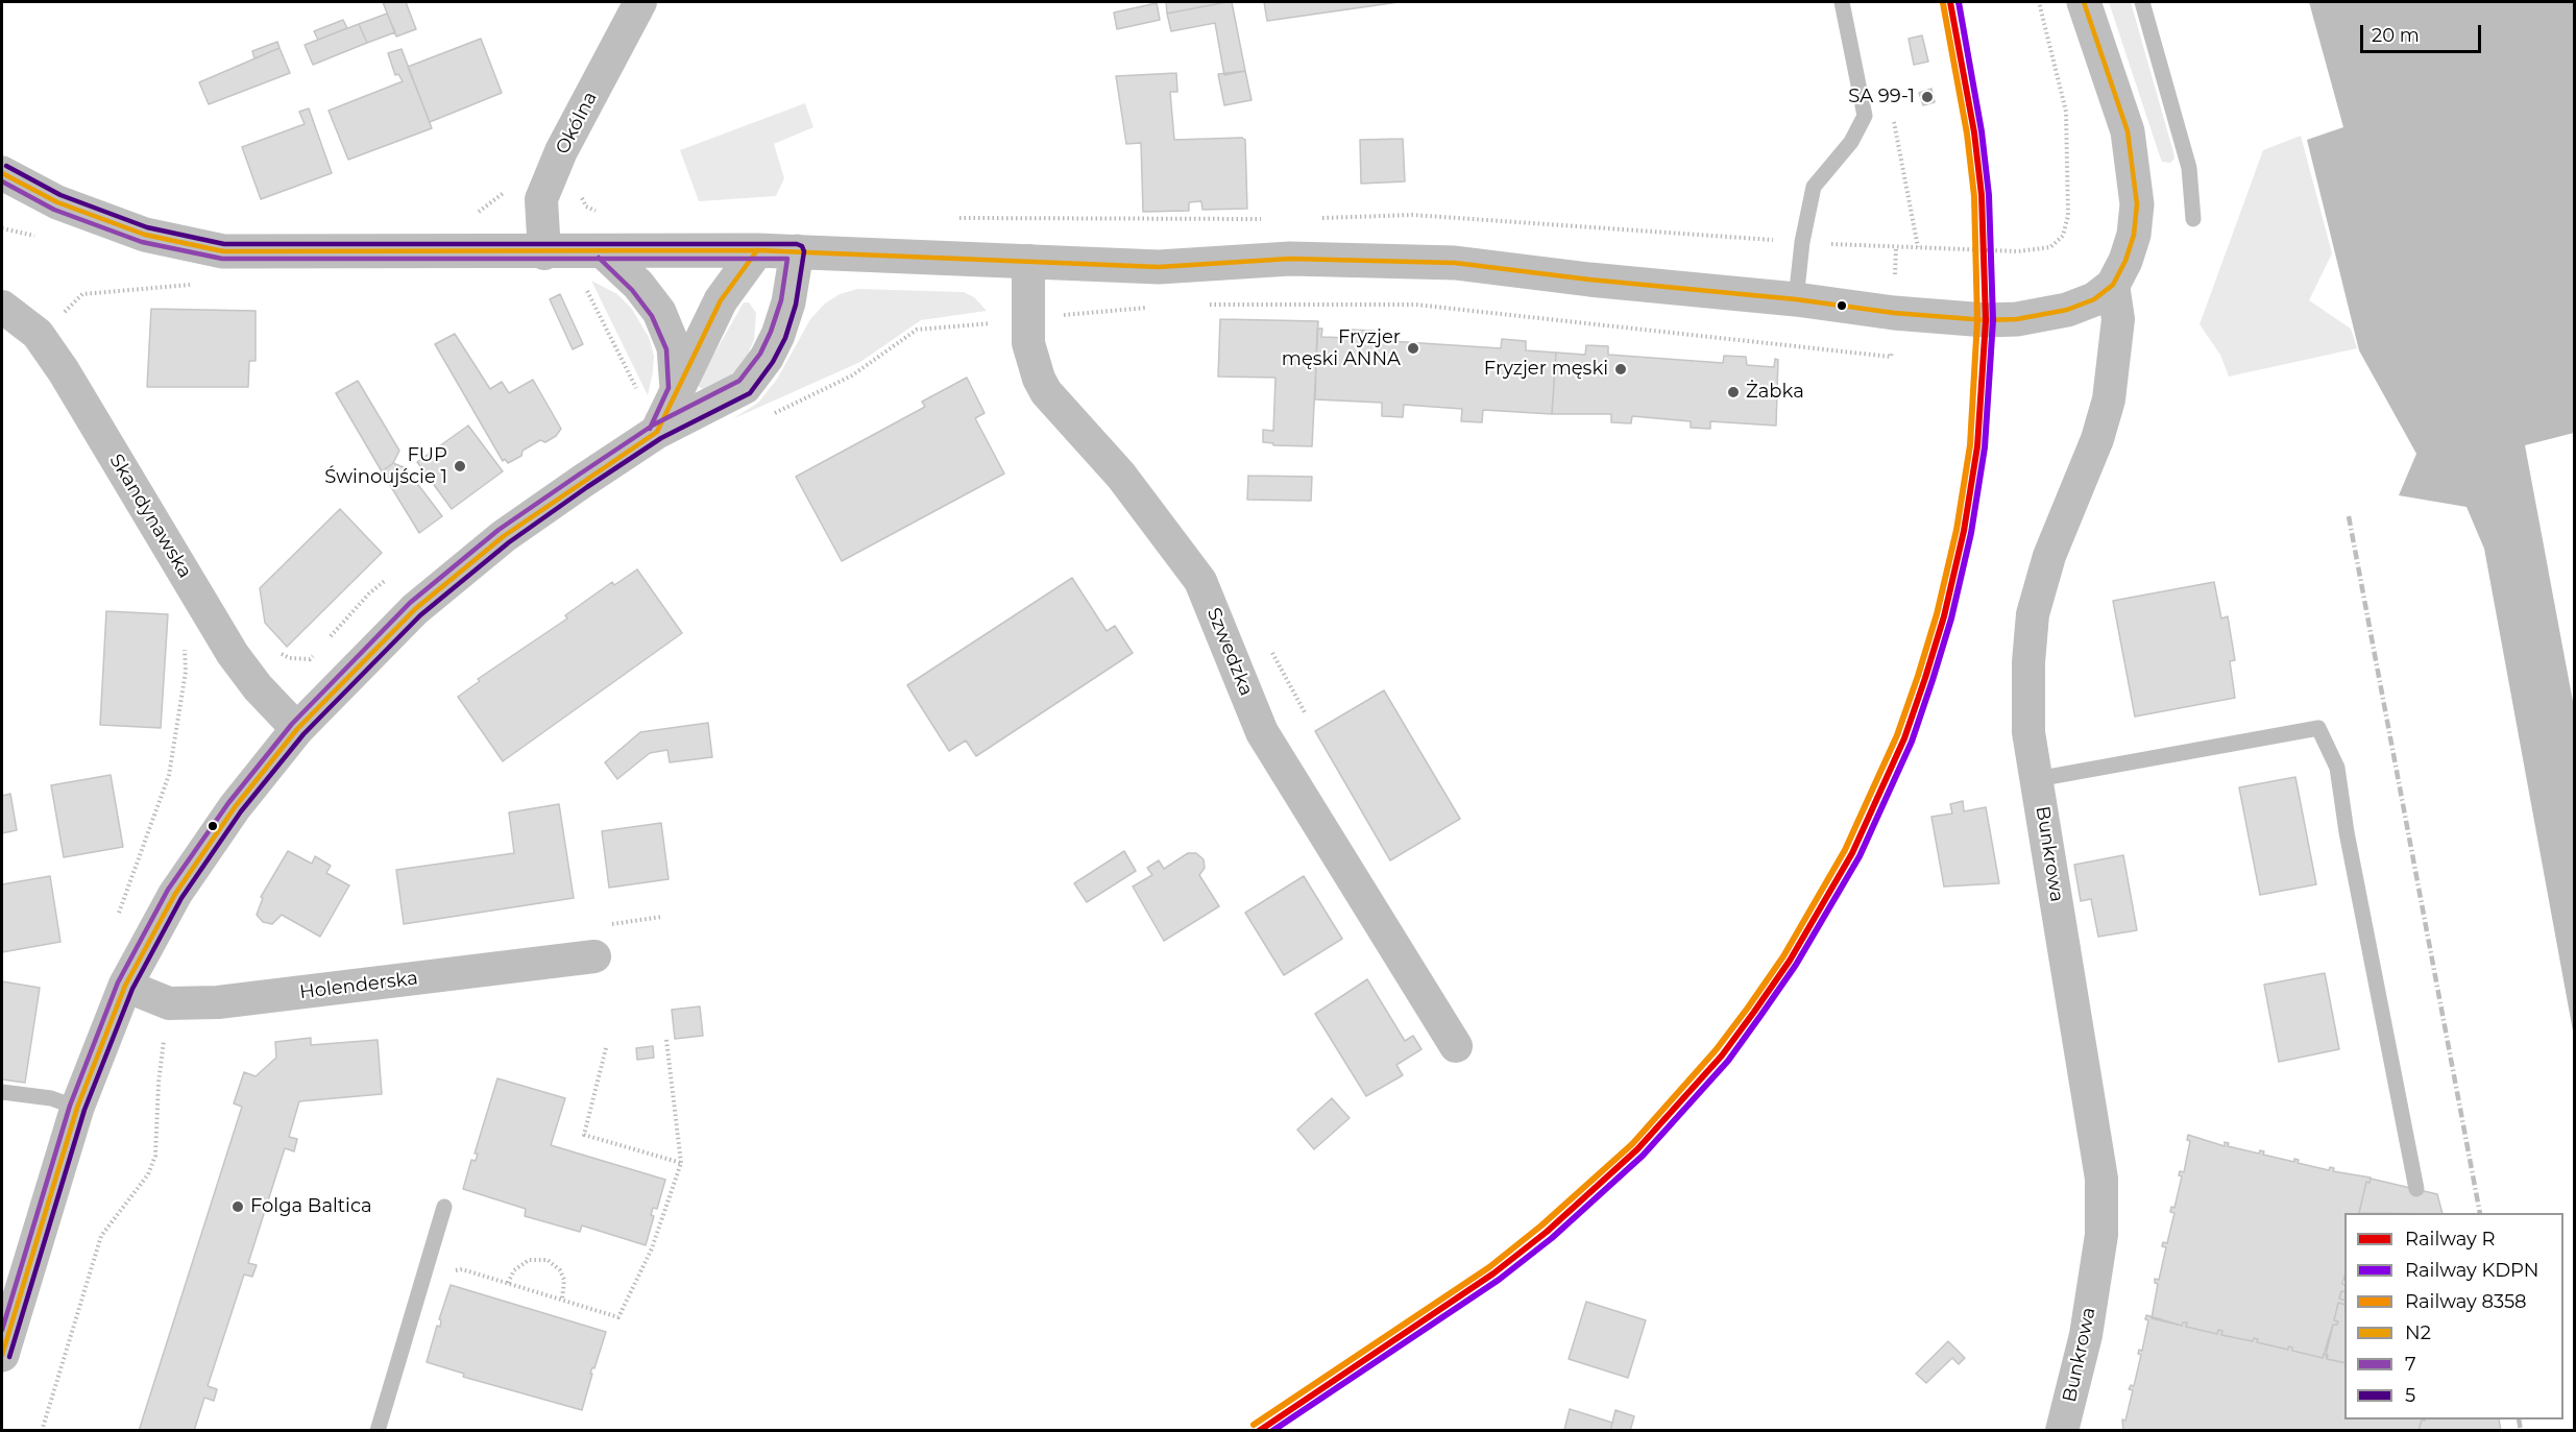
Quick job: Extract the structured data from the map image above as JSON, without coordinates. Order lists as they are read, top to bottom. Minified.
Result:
{"streets":{"street":["Okólna","Skandynawska","Szwedzka","Bunkrowa","Holenderska"]},"places":["SA 99-1","Fryzjer męski ANNA","Fryzjer męski","Żabka","FUP Świnoujście 1","Folga Baltica"],"lines":["rail line R","rail line KDPN","transit line N2","rail line 8358","transit line 5","transit line 7"],"legend":["Railway R","Railway KDPN","Railway 8358","N2","7","5"],"scale_bar":"20 m"}
